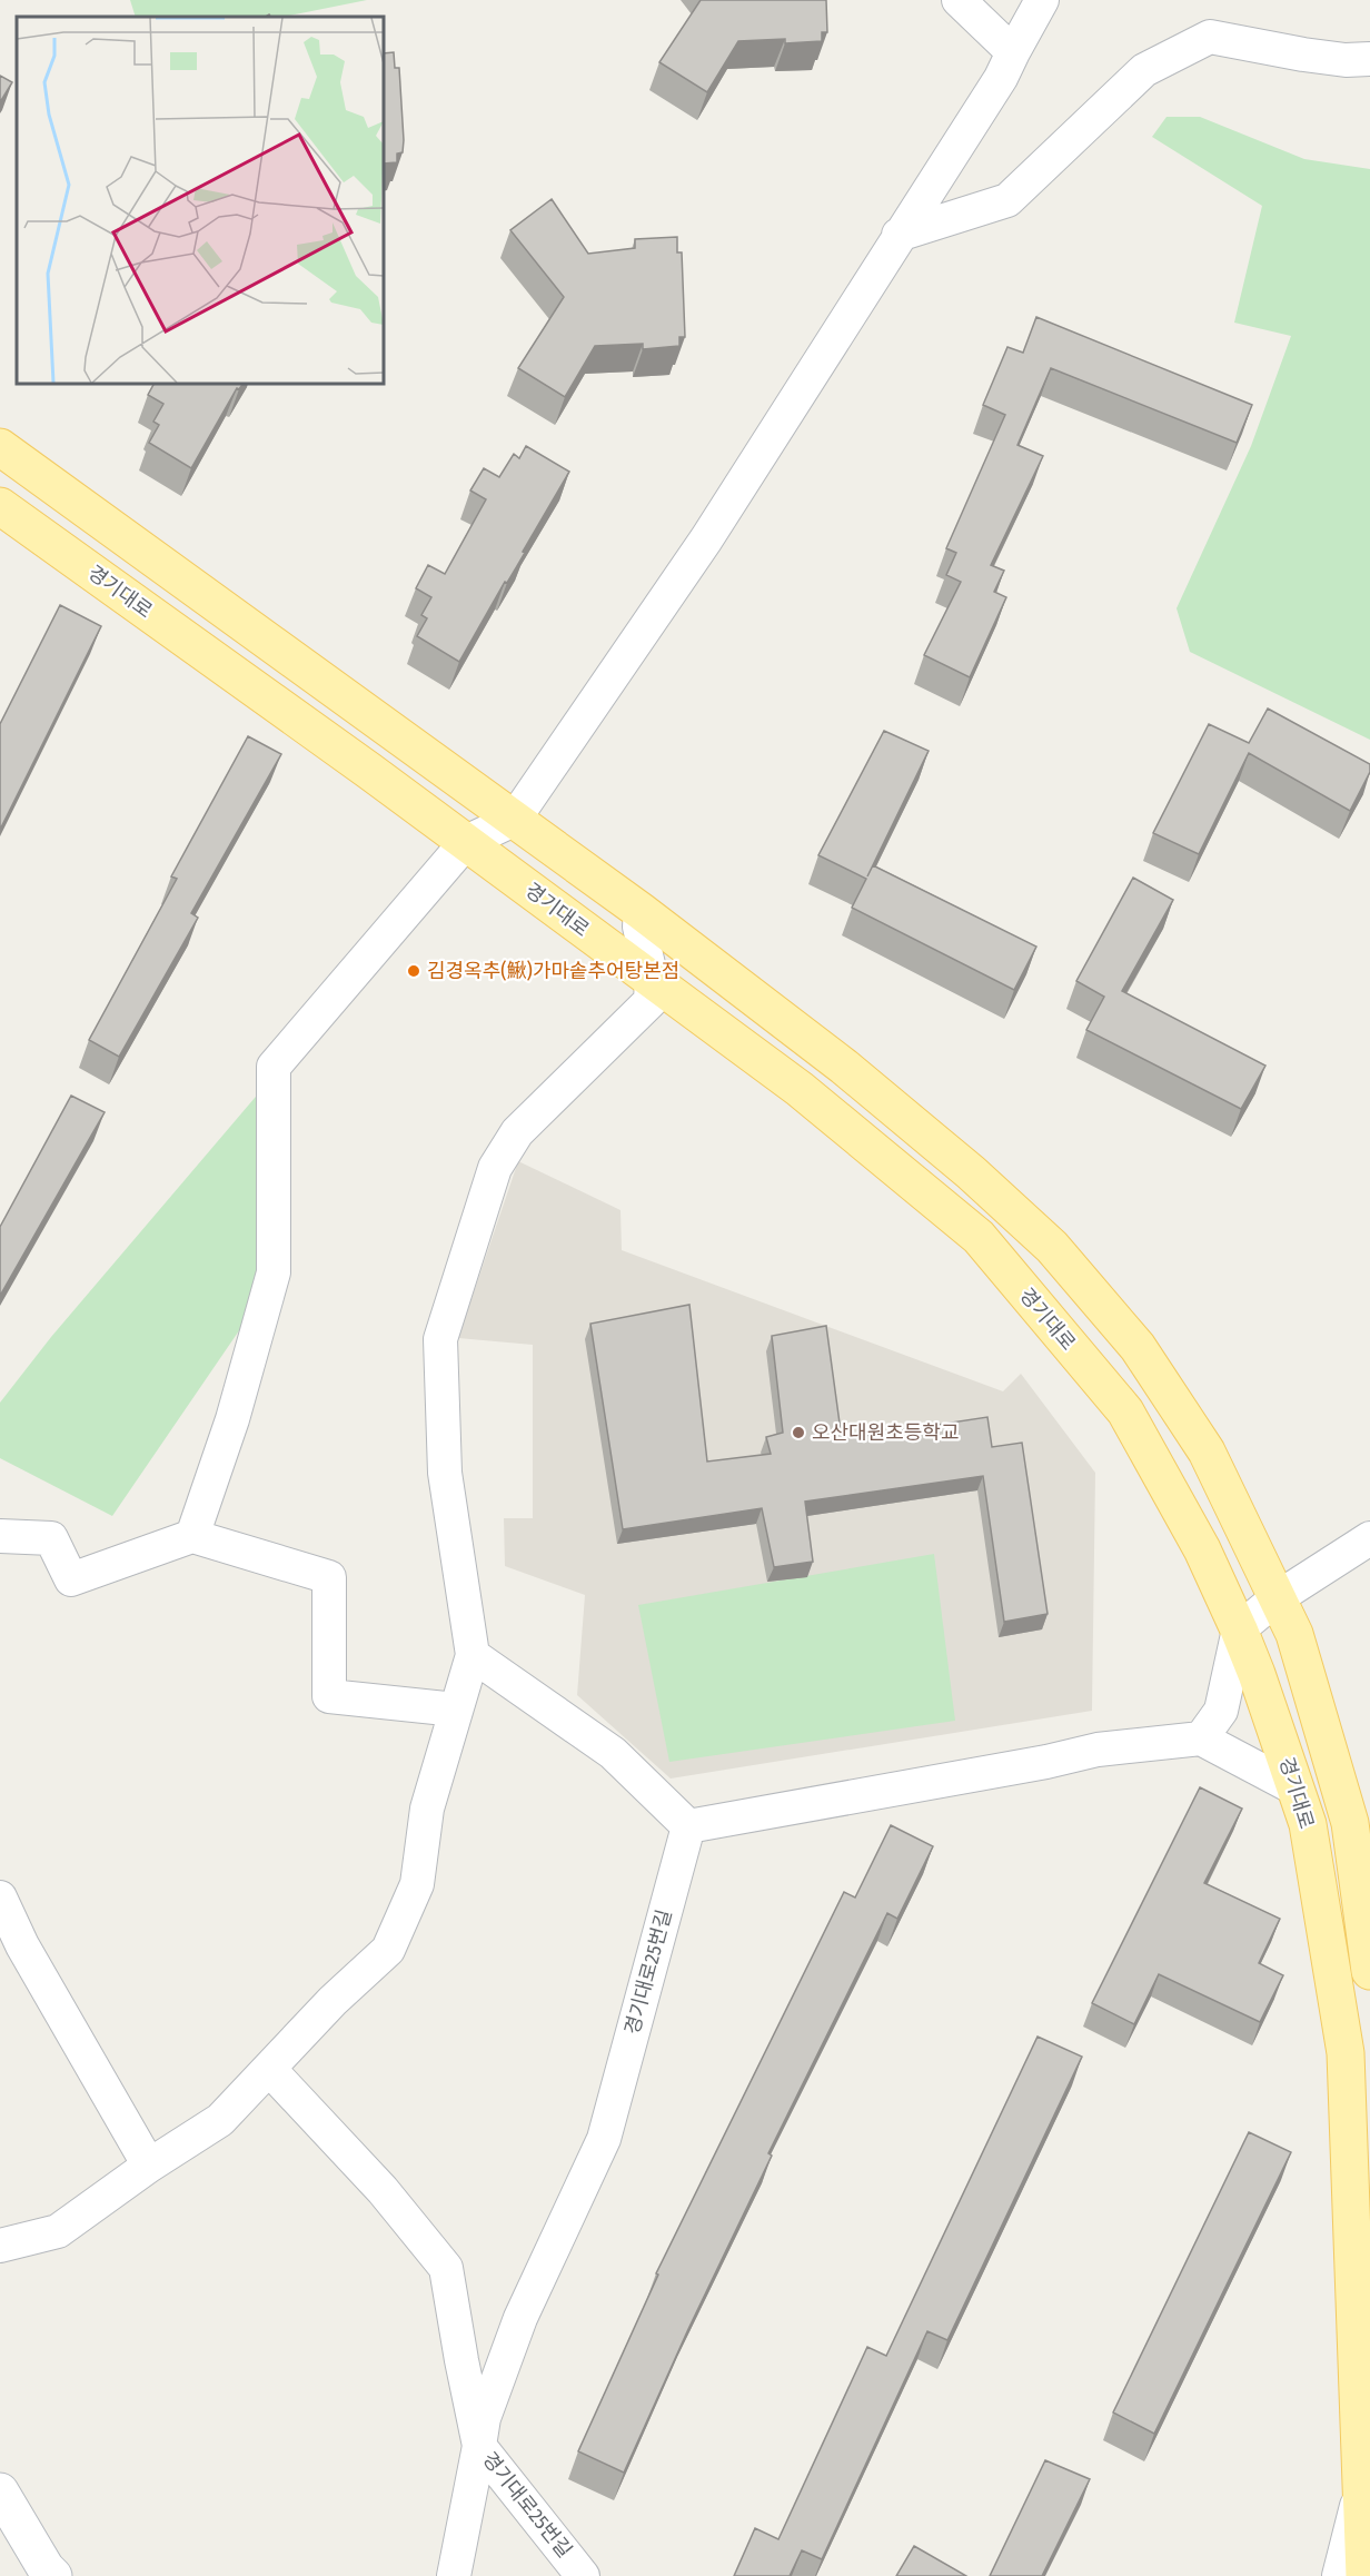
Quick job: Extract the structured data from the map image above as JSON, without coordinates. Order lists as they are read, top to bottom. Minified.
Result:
{"streets":{"main road":["경기대로"],"street":["경기대로25번길"]},"places":["김경옥추(鰍)가마솥추어탕본점","오산대원초등학교"]}
